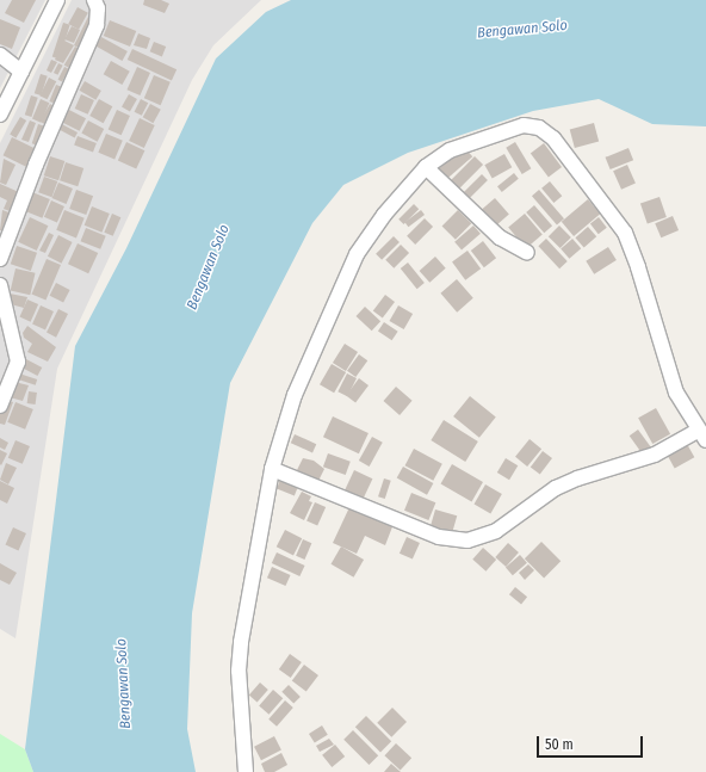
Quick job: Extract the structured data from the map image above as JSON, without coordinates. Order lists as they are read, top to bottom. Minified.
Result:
{"water":["Bengawan Solo"],"scale_bar":"50 m"}
